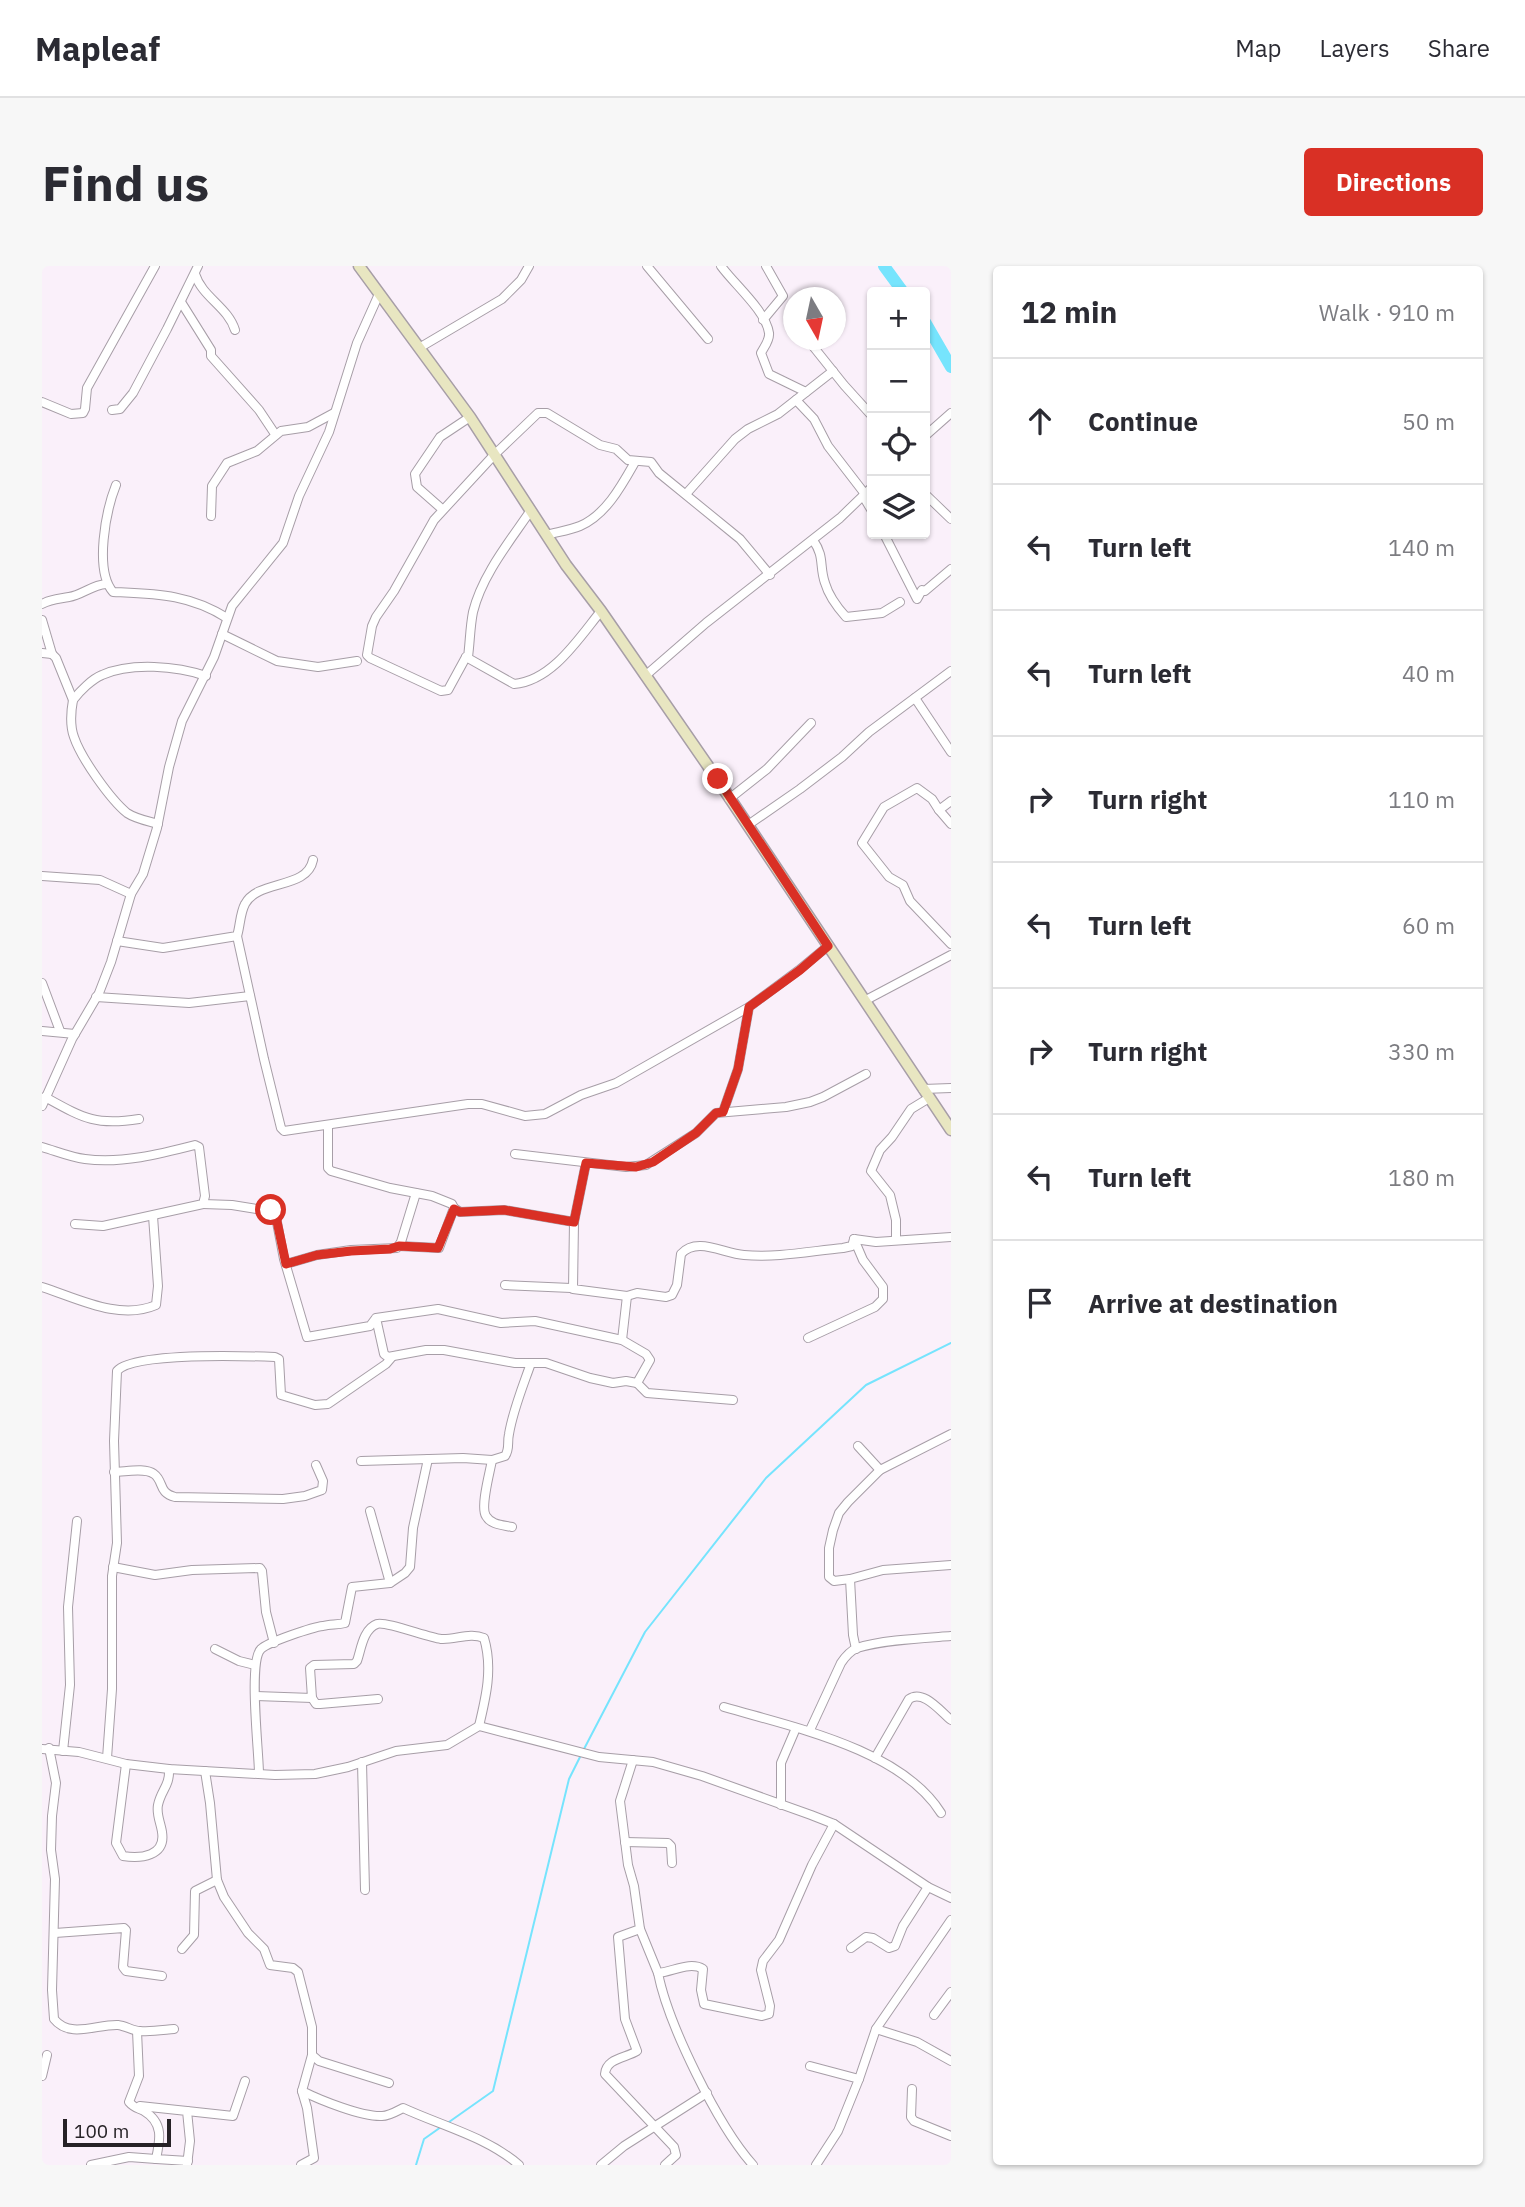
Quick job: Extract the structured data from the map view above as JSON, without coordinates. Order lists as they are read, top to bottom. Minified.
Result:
{"scale_bar":"100 m","north":"bottom","page":{"header":"Mapleaf","nav":["Map","Layers","Share"],"buttons":"Directions","title":"Find us","heading":["12 min","Walk · 910 m"],"map_buttons":["+","−"],"list":[["Continue","50 m"],["Turn left","140 m"],["Turn left","40 m"],["Turn right","110 m"],["Turn left","60 m"],["Turn right","330 m"],["Turn left","180 m"],"Arrive at destination"],"scale":"100 m"}}
